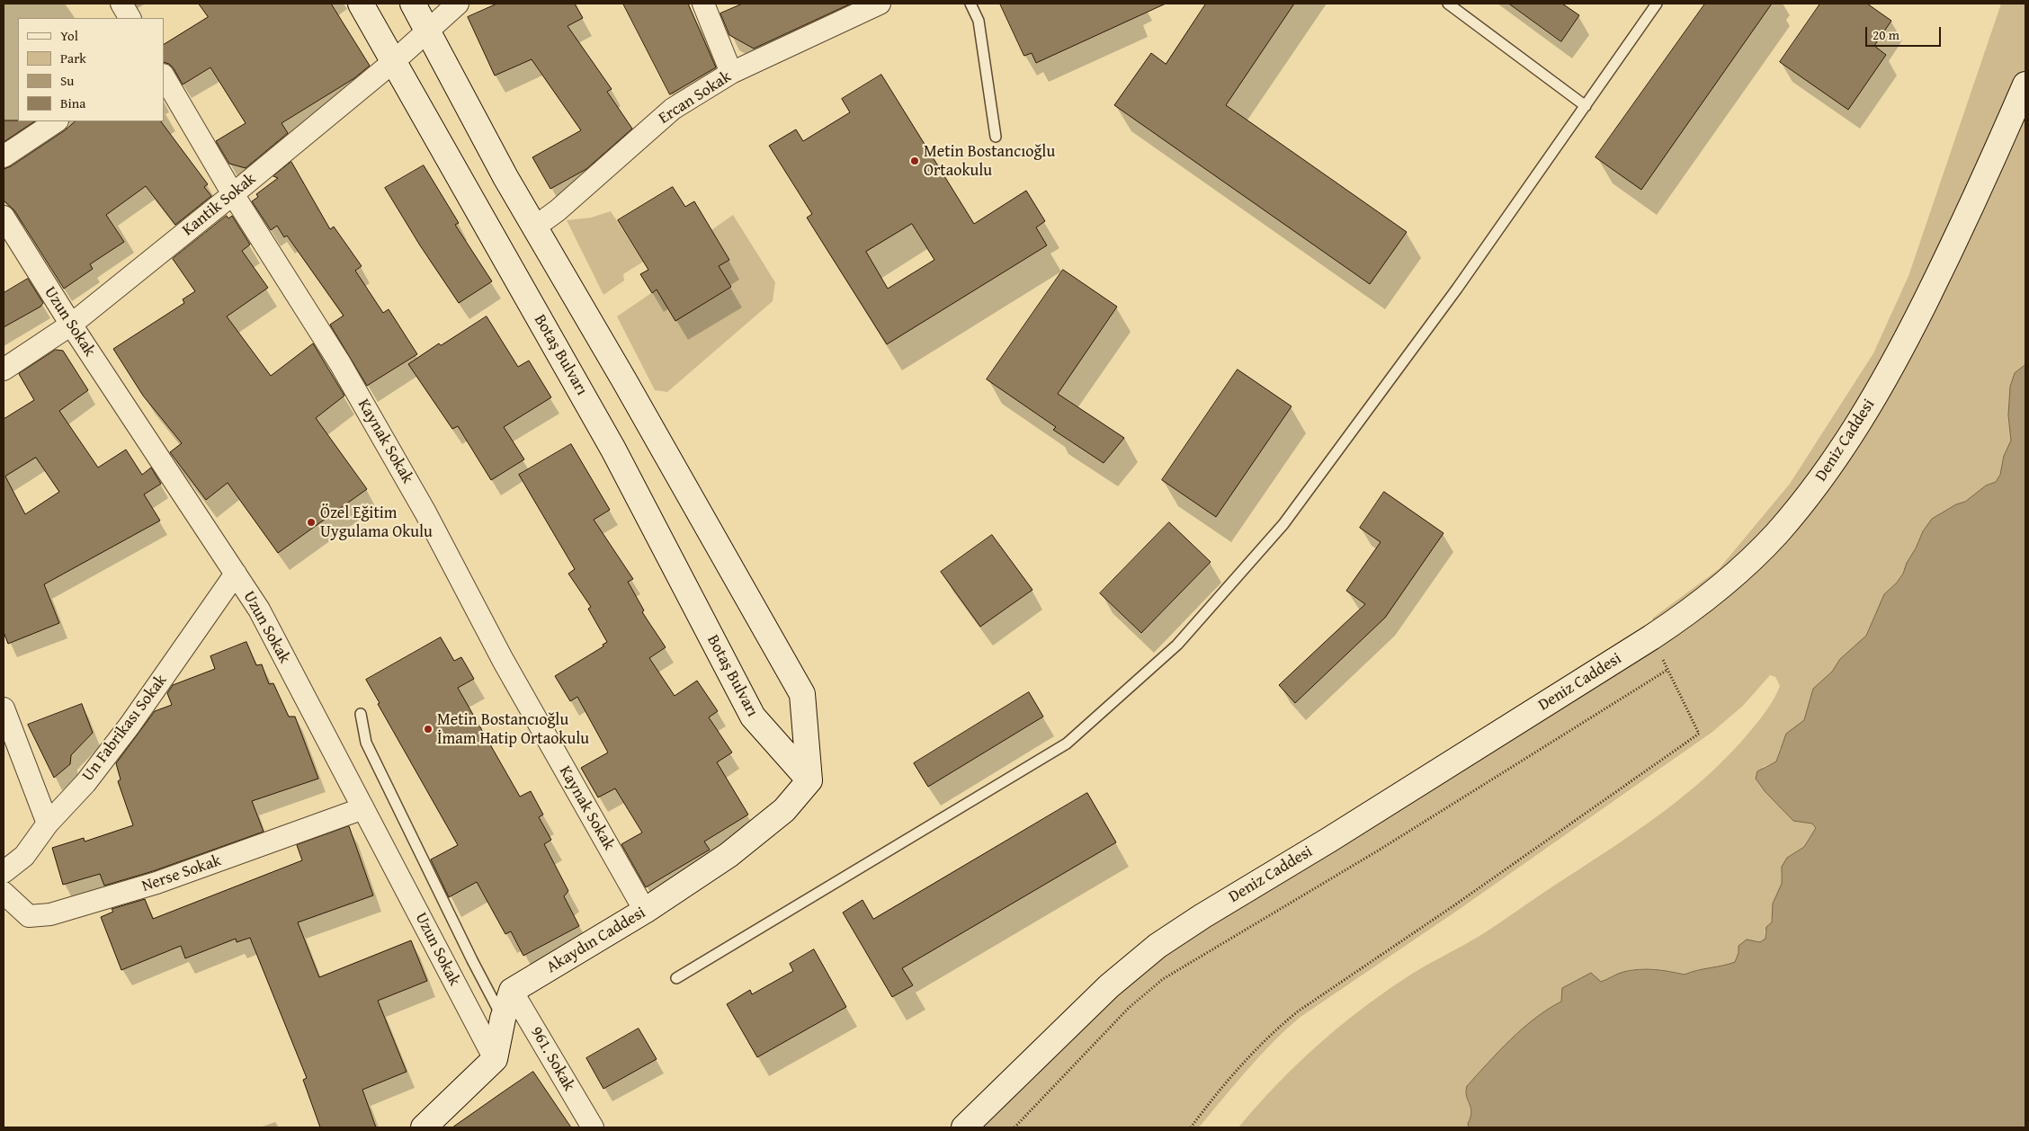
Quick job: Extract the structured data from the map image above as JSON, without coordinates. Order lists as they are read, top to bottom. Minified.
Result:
{"streets":{"street":["Ercan Sokak","Kantik Sokak","Uzun Sokak","Botaş Bulvarı","Deniz Caddesi","Kaynak Sokak","Un Fabrikası Sokak","Nerse Sokak","Akaydın Caddesi","961. Sokak"]},"crossings":[["Kantik Sokak","Uzun Sokak"],["Kantik Sokak","Botaş Bulvarı"],["Kantik Sokak","Kaynak Sokak"],["Uzun Sokak","Un Fabrikası Sokak"],["Uzun Sokak","Nerse Sokak"],["Botaş Bulvarı","Akaydın Caddesi"],["Kaynak Sokak","Akaydın Caddesi"],["Akaydın Caddesi","961. Sokak"]],"places":["Metin Bostancıoğlu Ortaokulu","Özel Eğitim Uygulama Okulu","Metin Bostancıoğlu İmam Hatip Ortaokulu"],"legend":["Yol","Park","Su","Bina"],"scale_bar":"20 m"}
